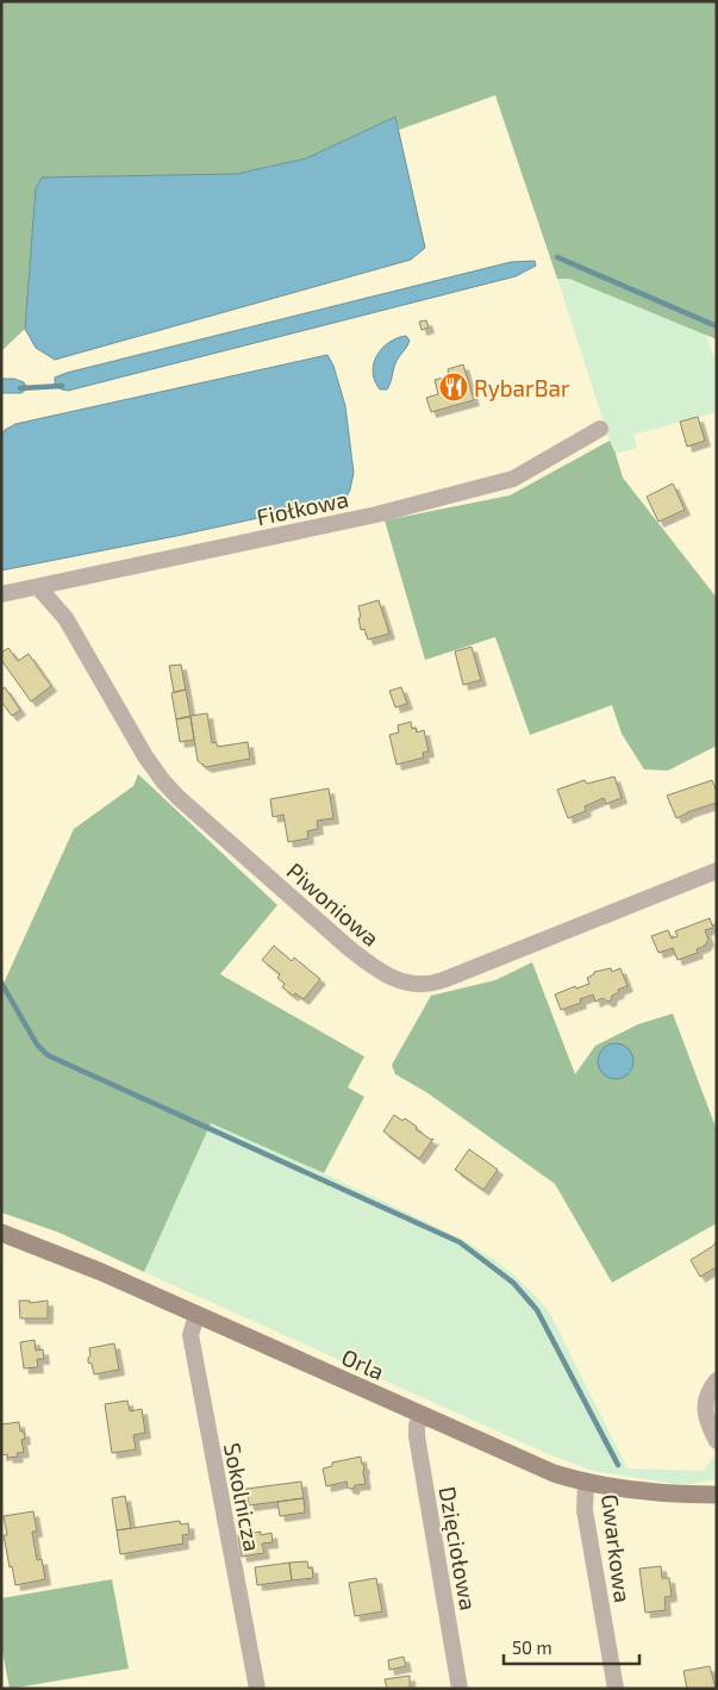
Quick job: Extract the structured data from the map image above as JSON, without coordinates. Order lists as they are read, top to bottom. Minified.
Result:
{"streets":{"street":["Fiołkowa","Piwoniowa","Orla","Sokolnicza","Dzięciołowa","Gwarkowa"]},"crossings":[["Fiołkowa","Piwoniowa"],["Orla","Sokolnicza"],["Orla","Dzięciołowa"],["Orla","Gwarkowa"]],"places":{"restaurant":["RybarBar"]},"scale_bar":"50 m"}
